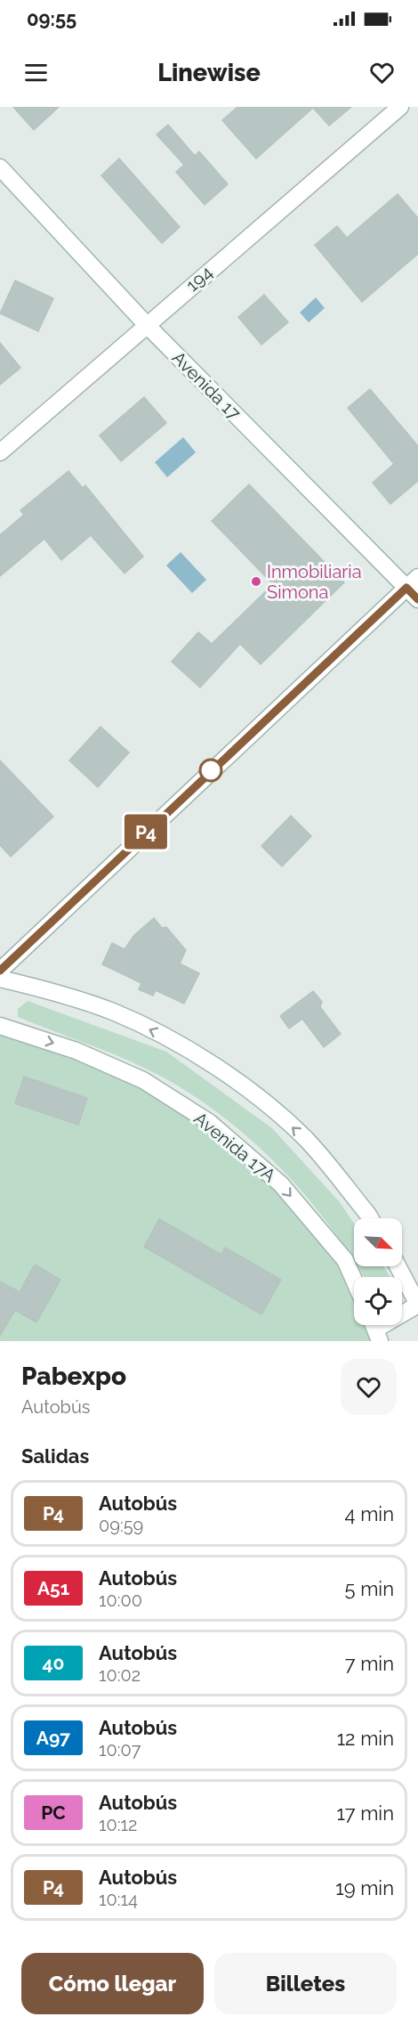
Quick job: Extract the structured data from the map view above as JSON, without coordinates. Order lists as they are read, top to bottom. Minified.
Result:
{"streets":{"main road":["194","Avenida 17","Avenida 17A"]},"crossings":[["194","Avenida 17"]],"places":["Inmobiliaria Simona"],"lines":["bus line P4"],"north":"bottom right","page":{"status":"09:55","header":"Linewise","on_map":"P4","heading":[["Pabexpo","Autobús"],"Salidas"],"list":[{"mark":"P4","name":"Autobús","note":"09:59","value":"4 min"},{"mark":"A51","name":"Autobús","note":"10:00","value":"5 min"},{"mark":"40","name":"Autobús","note":"10:02","value":"7 min"},{"mark":"A97","name":"Autobús","note":"10:07","value":"12 min"},{"mark":"PC","name":"Autobús","note":"10:12","value":"17 min"},{"mark":"P4","name":"Autobús","note":"10:14","value":"19 min"}],"buttons":["Cómo llegar","Billetes"]}}
